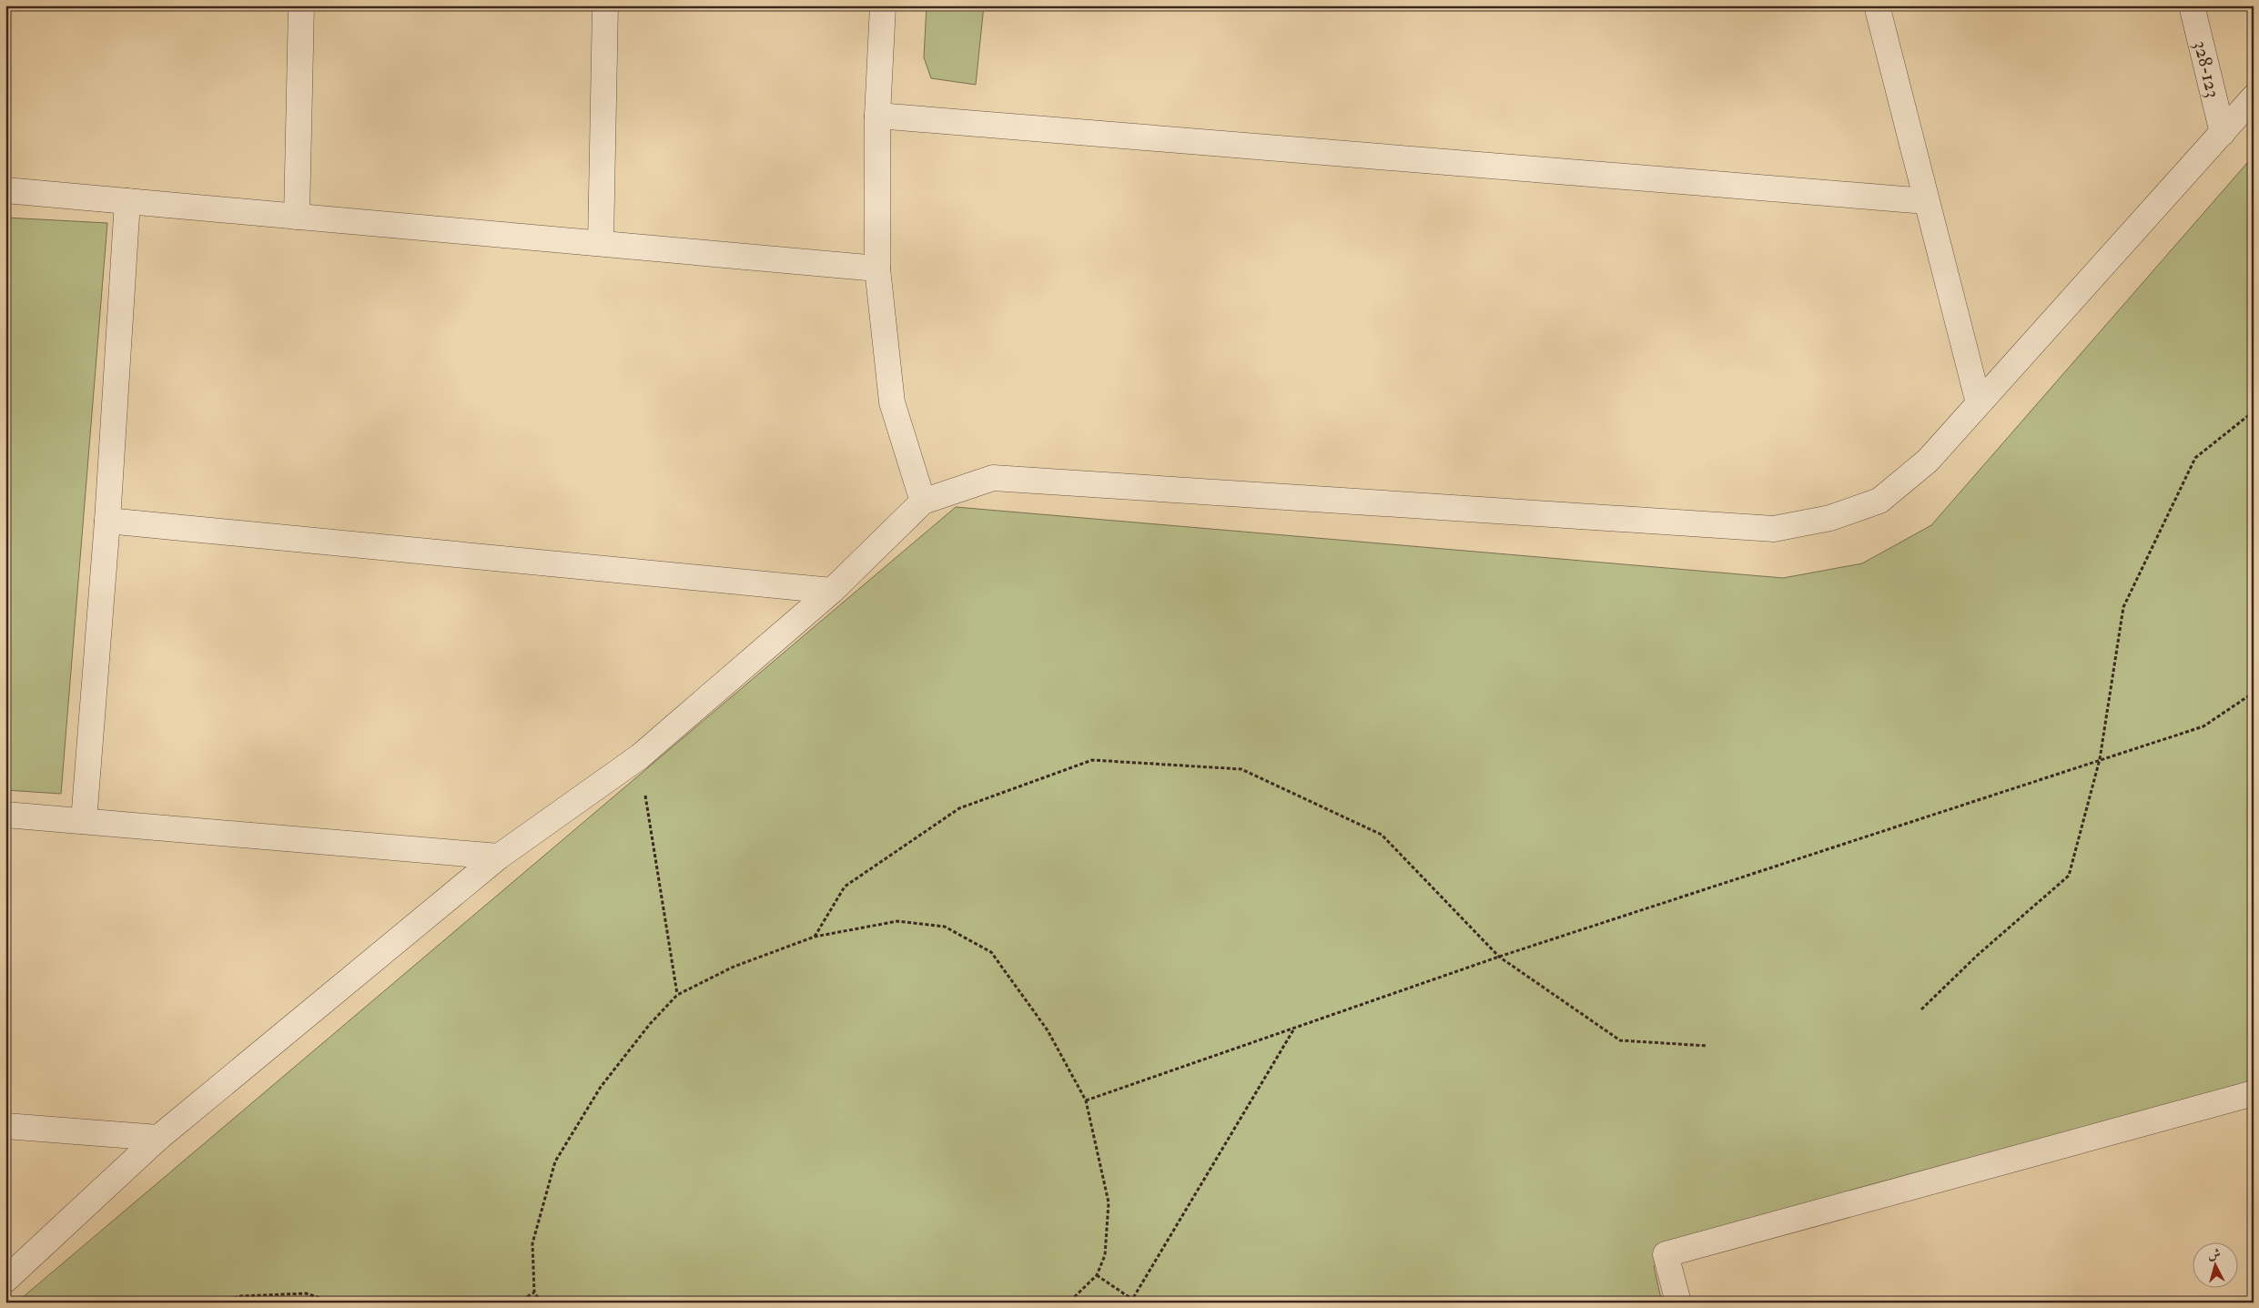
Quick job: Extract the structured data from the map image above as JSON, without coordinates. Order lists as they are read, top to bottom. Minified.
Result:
{"streets":{"street":["328-123"]},"north":"top"}
